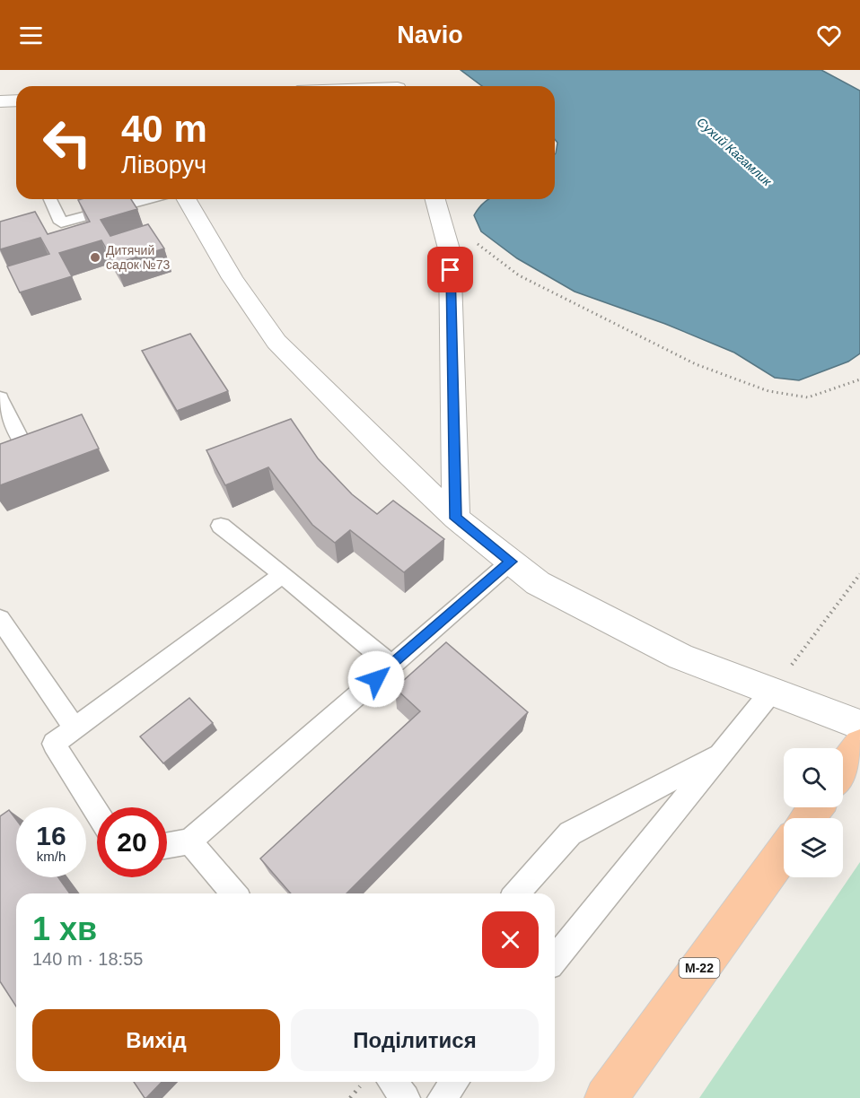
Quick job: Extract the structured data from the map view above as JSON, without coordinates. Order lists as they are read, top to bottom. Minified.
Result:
{"streets":{"highway":["М-22"]},"water":["Сухий Кагамлик"],"places":["Дитячий садок №73"],"page":{"header":"Navio","turn":["40 m","Ліворуч"],"speed":"16 km/h","limit":"20","heading":["1 хв","140 m · 18:55"],"buttons":["Вихід","Поділитися"]}}
